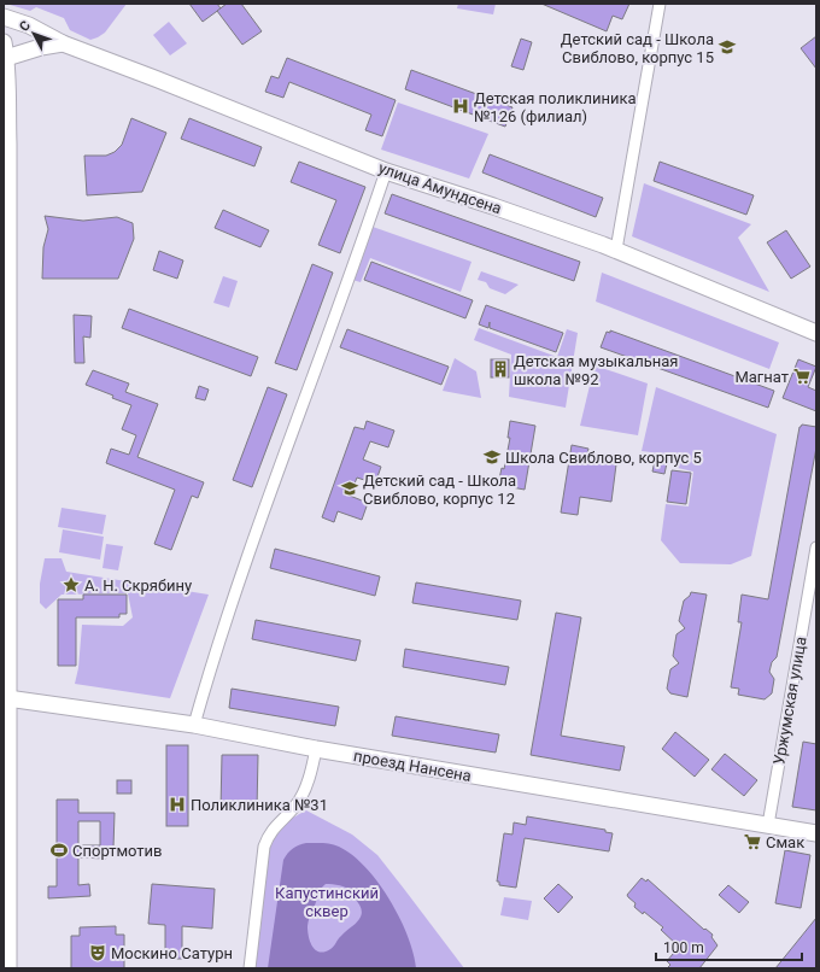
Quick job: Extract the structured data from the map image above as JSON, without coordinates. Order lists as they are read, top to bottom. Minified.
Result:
{"streets":{"street":["улица Амундсена","Уржумская улица","проезд Нансена"]},"crossings":[["Уржумская улица","проезд Нансена"]],"parks":["Капустинский сквер"],"places":{"school or university":["Детский сад - Школа Свиблово, корпус 15","Школа Свиблово, корпус 5","Детский сад - Школа Свиблово, корпус 12"],"hospital":["Детская поликлиника №126 (филиал)","Поликлиника №31"],"building":["Детская музыкальная школа №92"],"supermarket":["Магнат","Смак"],"place":["А. Н. Скрябину"],"sports":["Спортмотив"],"theatre":["Москино Сатурн"]},"scale_bar":"100 m","north":"top left"}
